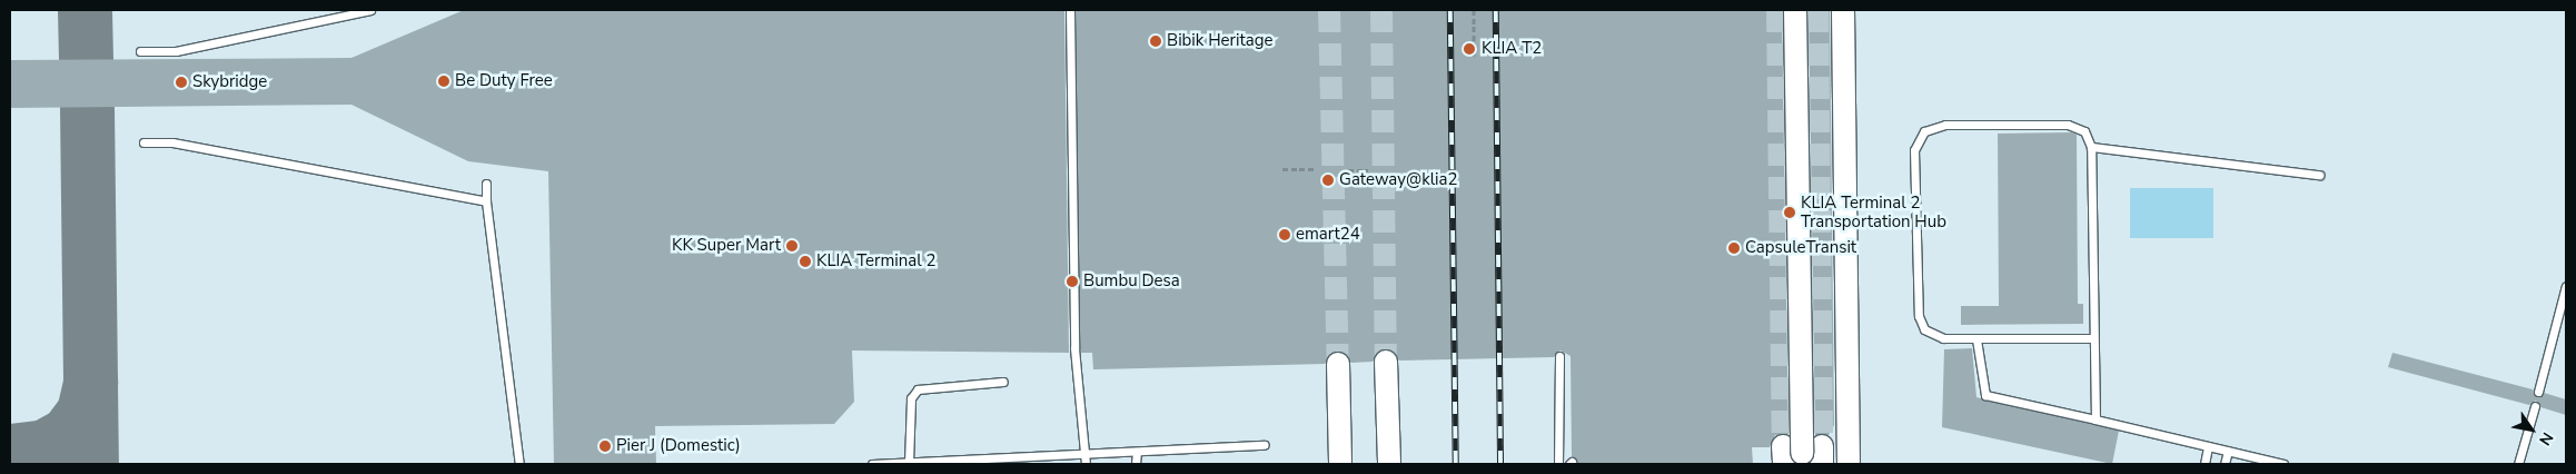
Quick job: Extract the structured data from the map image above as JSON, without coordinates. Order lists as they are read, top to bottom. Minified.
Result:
{"places":["Bibik Heritage","KLIA T2","Be Duty Free","Skybridge","Gateway@klia2","KLIA Terminal 2 Transportation Hub","emart24","KK Super Mart","CapsuleTransit","KLIA Terminal 2","Bumbu Desa","Pier J (Domestic)"],"north":"bottom right"}
